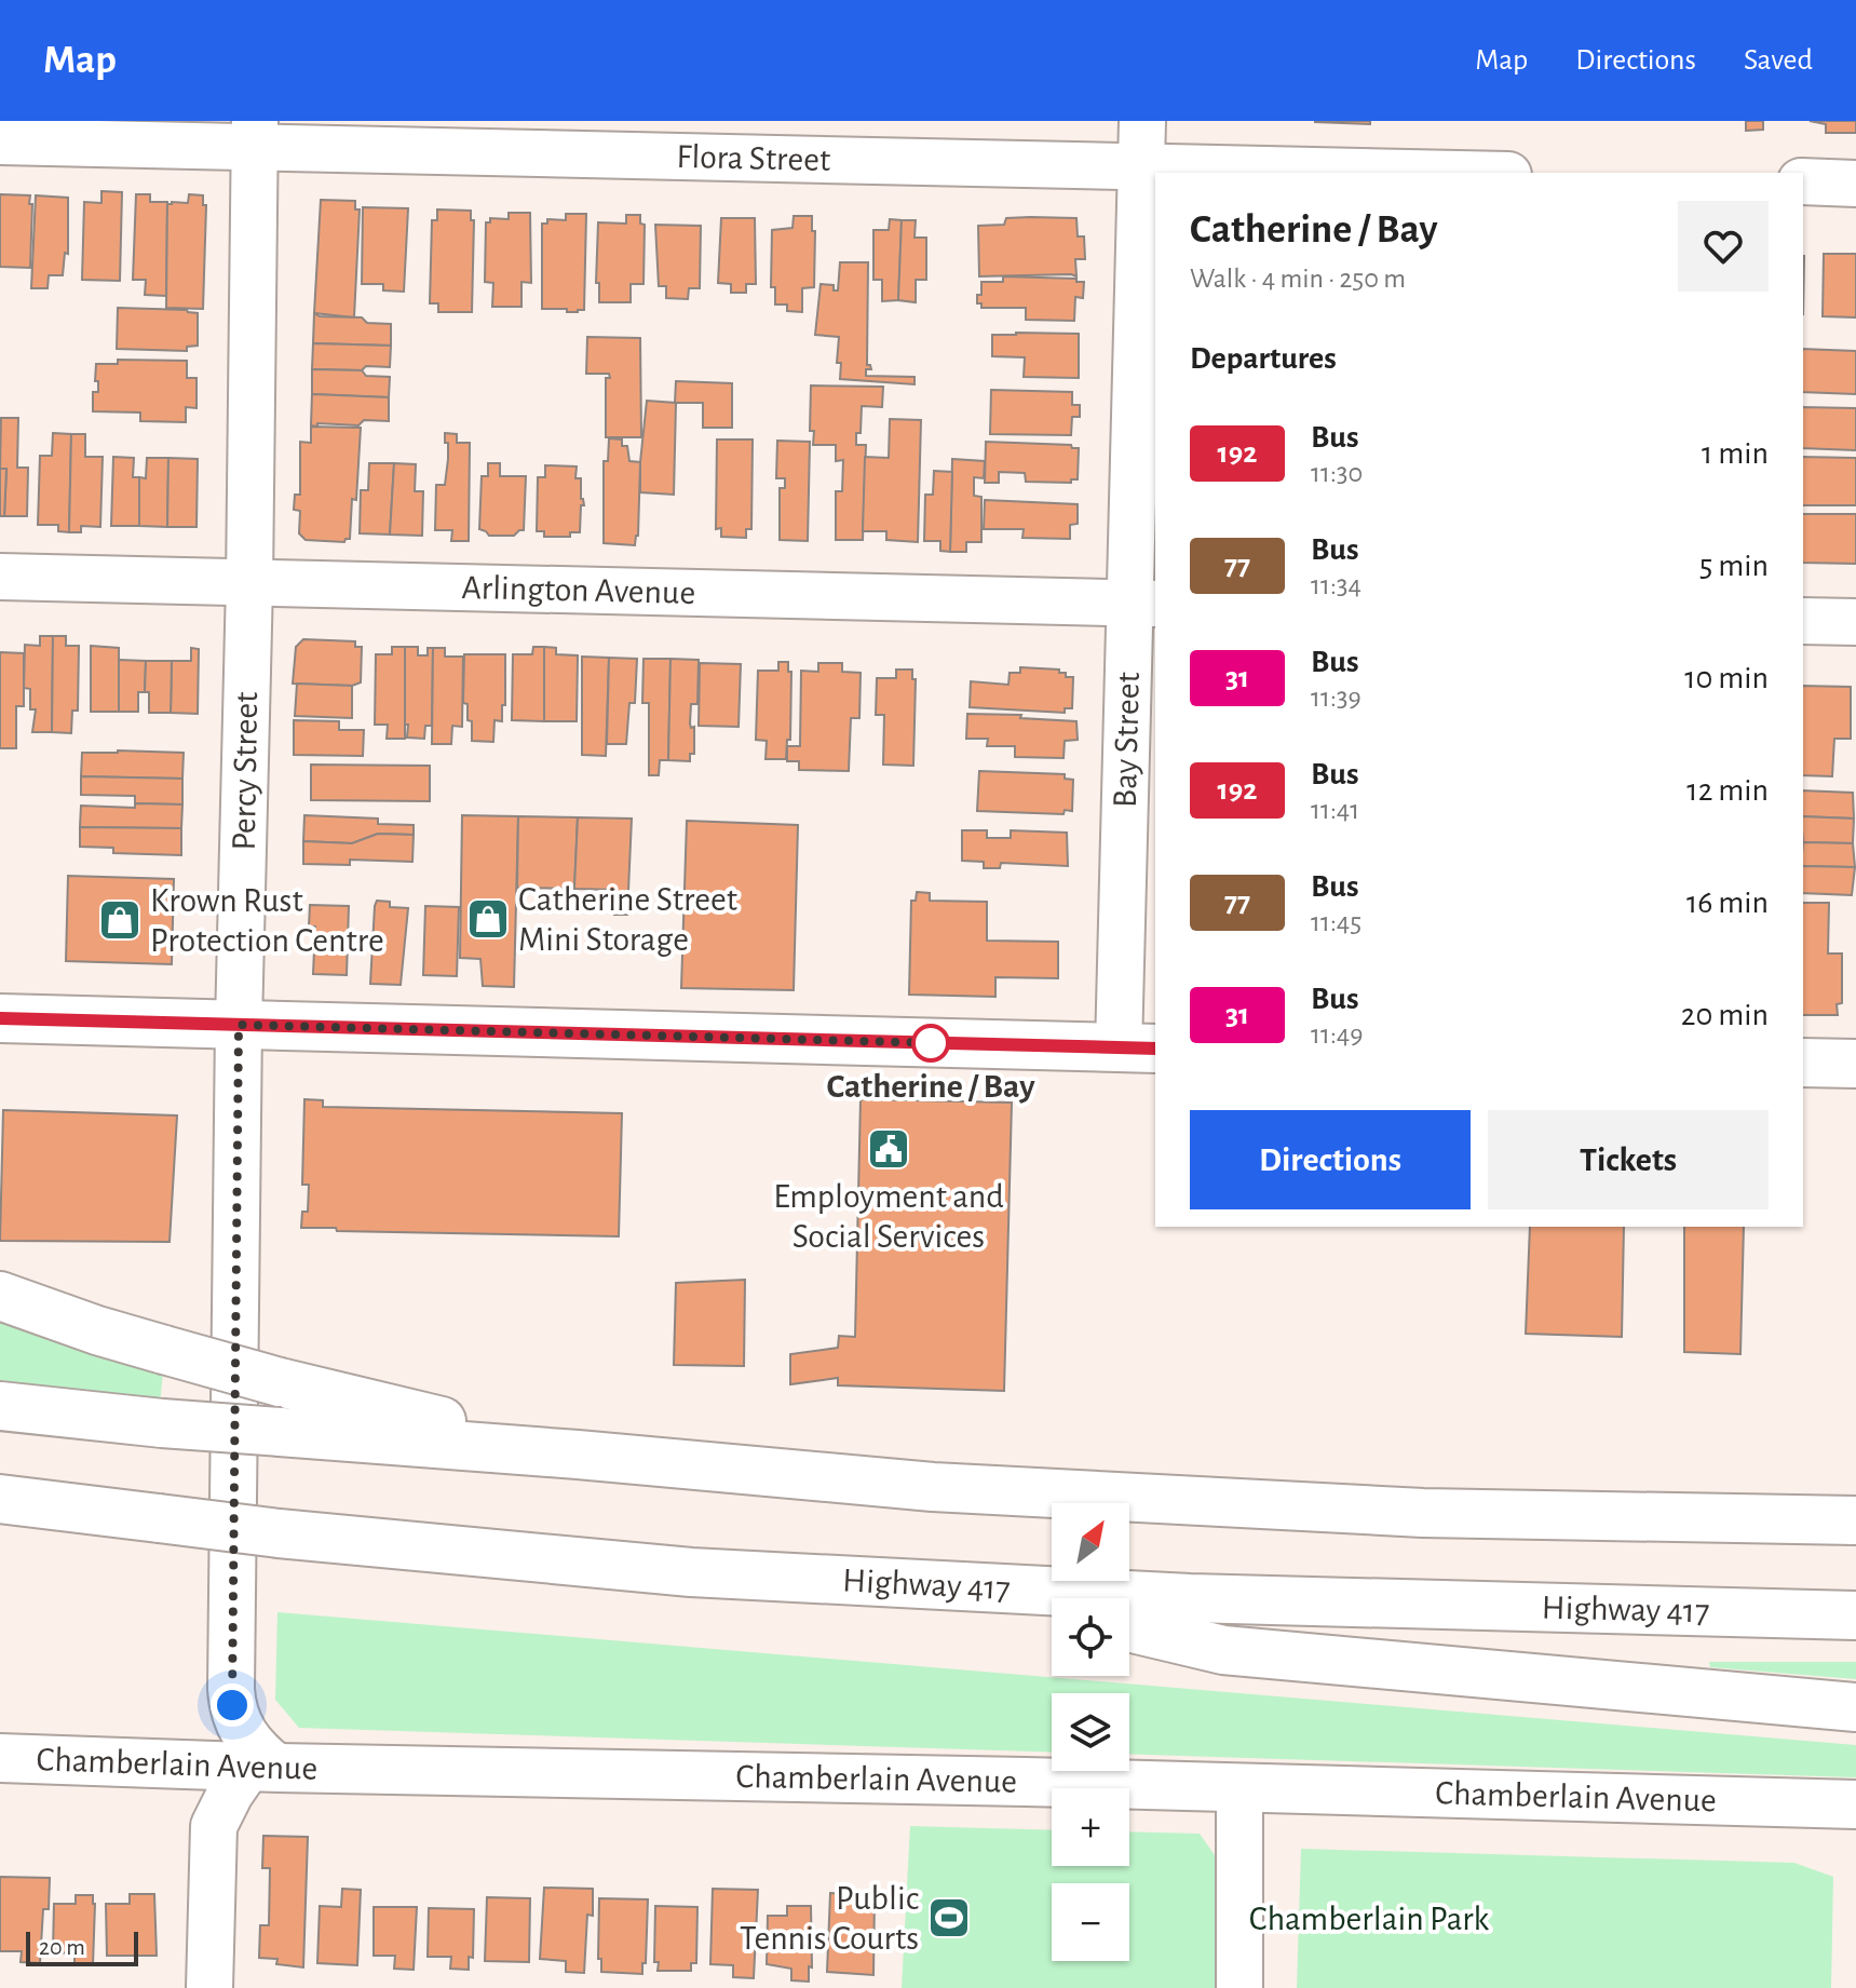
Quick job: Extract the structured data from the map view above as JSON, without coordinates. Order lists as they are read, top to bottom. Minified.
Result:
{"streets":{"main road":["Highway 417","Chamberlain Avenue"],"street":["Flora Street","Arlington Avenue","Bay Street","Percy Street"]},"crossings":[["Flora Street","Bay Street"],["Flora Street","Percy Street"],["Arlington Avenue","Bay Street"],["Arlington Avenue","Percy Street"],["Percy Street","Chamberlain Avenue"]],"parks":["Chamberlain Park"],"places":{"shop":["Catherine Street Mini Storage","Krown Rust Protection Centre"],"other":["Catherine / Bay"],"public building":["Employment and Social Services"],"sports":["Public Tennis Courts"]},"lines":["bus line 192"],"scale_bar":"20 m","north":"top right","page":{"header":"Map","nav":["Map","Directions","Saved"],"heading":[["Catherine / Bay","Walk · 4 min · 250 m"],"Departures"],"list":[{"mark":"192","name":"Bus","note":"11:30","value":"1 min"},{"mark":"77","name":"Bus","note":"11:34","value":"5 min"},{"mark":"31","name":"Bus","note":"11:39","value":"10 min"},{"mark":"192","name":"Bus","note":"11:41","value":"12 min"},{"mark":"77","name":"Bus","note":"11:45","value":"16 min"},{"mark":"31","name":"Bus","note":"11:49","value":"20 min"}],"buttons":["Directions","Tickets"],"map_buttons":["+","−"],"scale":"20 m"}}
